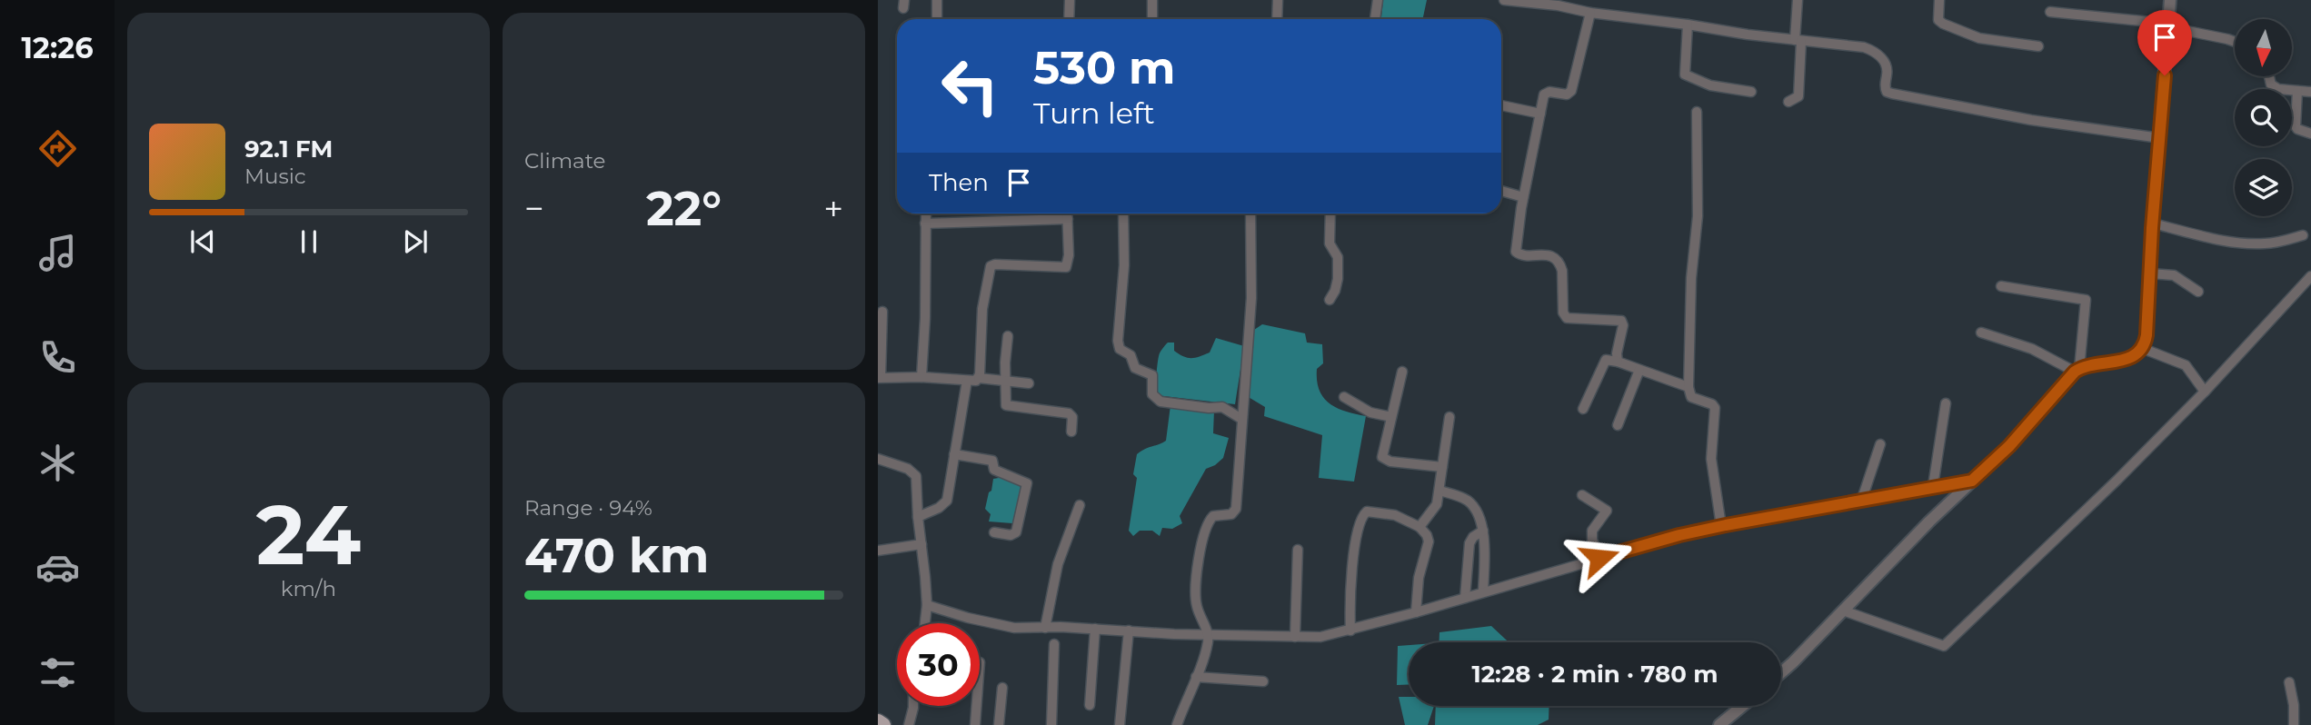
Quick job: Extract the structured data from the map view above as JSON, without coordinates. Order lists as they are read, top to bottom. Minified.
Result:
{"north":"bottom","page":{"tabs":"12:26","tile":["Climate",["24","km/h"],["Range · 94%","470 km"]],"turn":["530 m","Turn left"],"song":["92.1 FM","Music"],"then":"Then","heat":["−","22°","+"],"limit":"30","trip":"12:28 · 2 min · 780 m"}}
